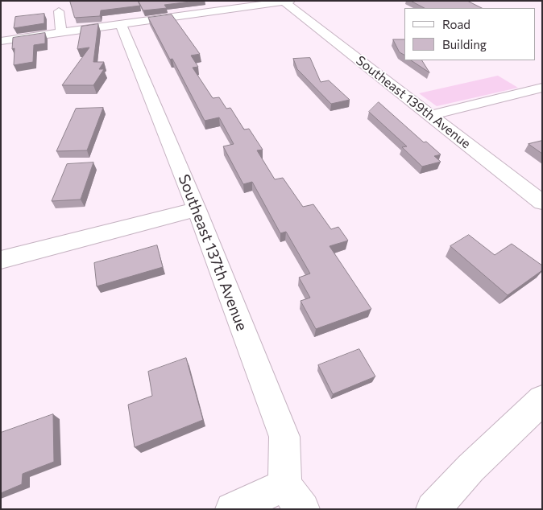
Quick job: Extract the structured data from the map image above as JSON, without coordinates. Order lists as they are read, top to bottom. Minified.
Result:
{"streets":{"street":["Southeast 139th Avenue","Southeast 137th Avenue"]},"legend":["Road","Building"]}
